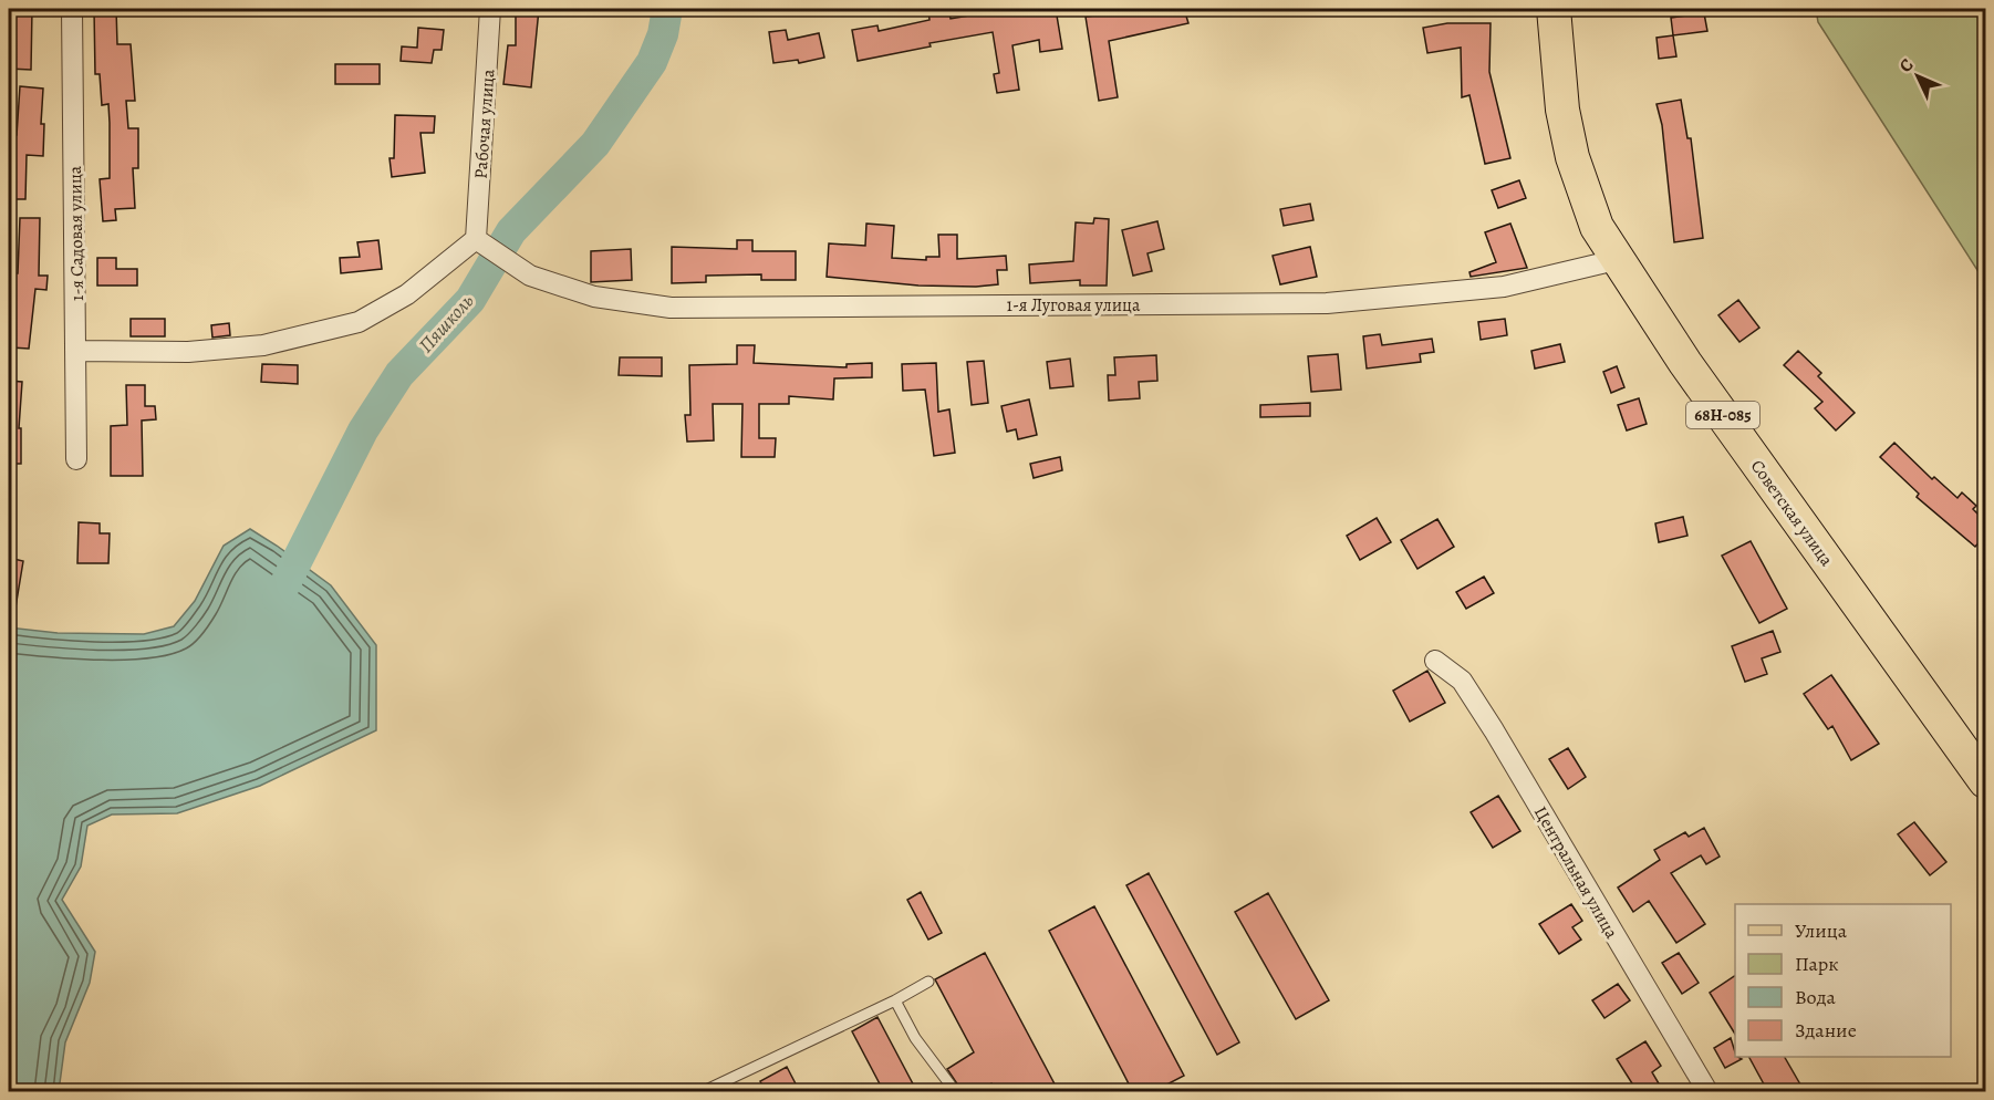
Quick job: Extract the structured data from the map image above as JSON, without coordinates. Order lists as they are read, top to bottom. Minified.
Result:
{"streets":{"main road":["68Н-085","Советская улица"],"street":["Рабочая улица","1-я Садовая улица","1-я Луговая улица","Центральная улица"]},"crossings":[["Рабочая улица","1-я Луговая улица"],["1-я Луговая улица","Советская улица"]],"water":["Пяшколь"],"legend":["Улица","Парк","Вода","Здание"],"north":"top left"}
